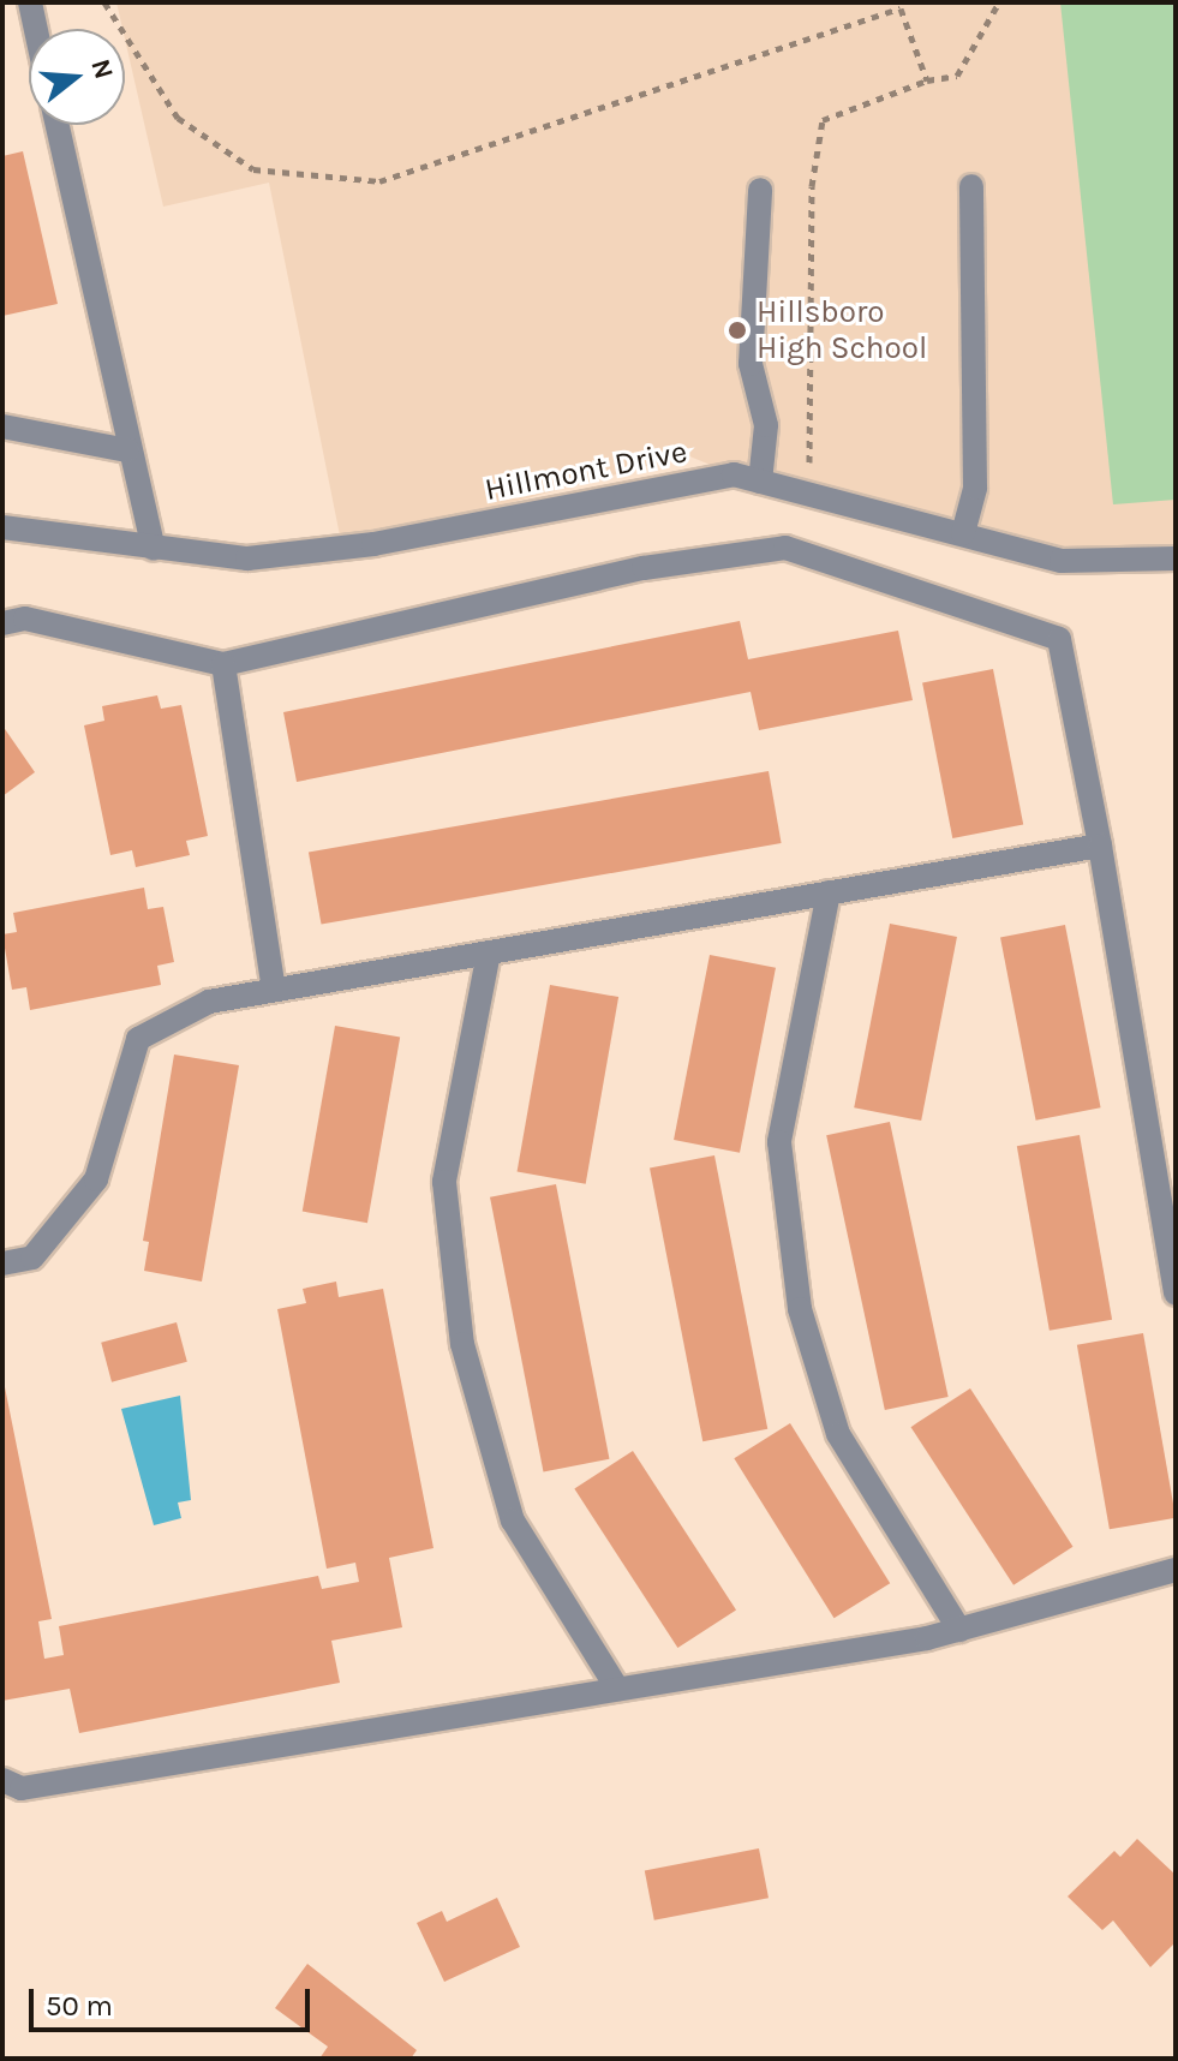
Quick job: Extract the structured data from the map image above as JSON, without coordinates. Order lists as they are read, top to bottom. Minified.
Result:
{"streets":{"street":["Hillmont Drive"]},"places":["Hillsboro High School"],"scale_bar":"50 m","north":"right"}
